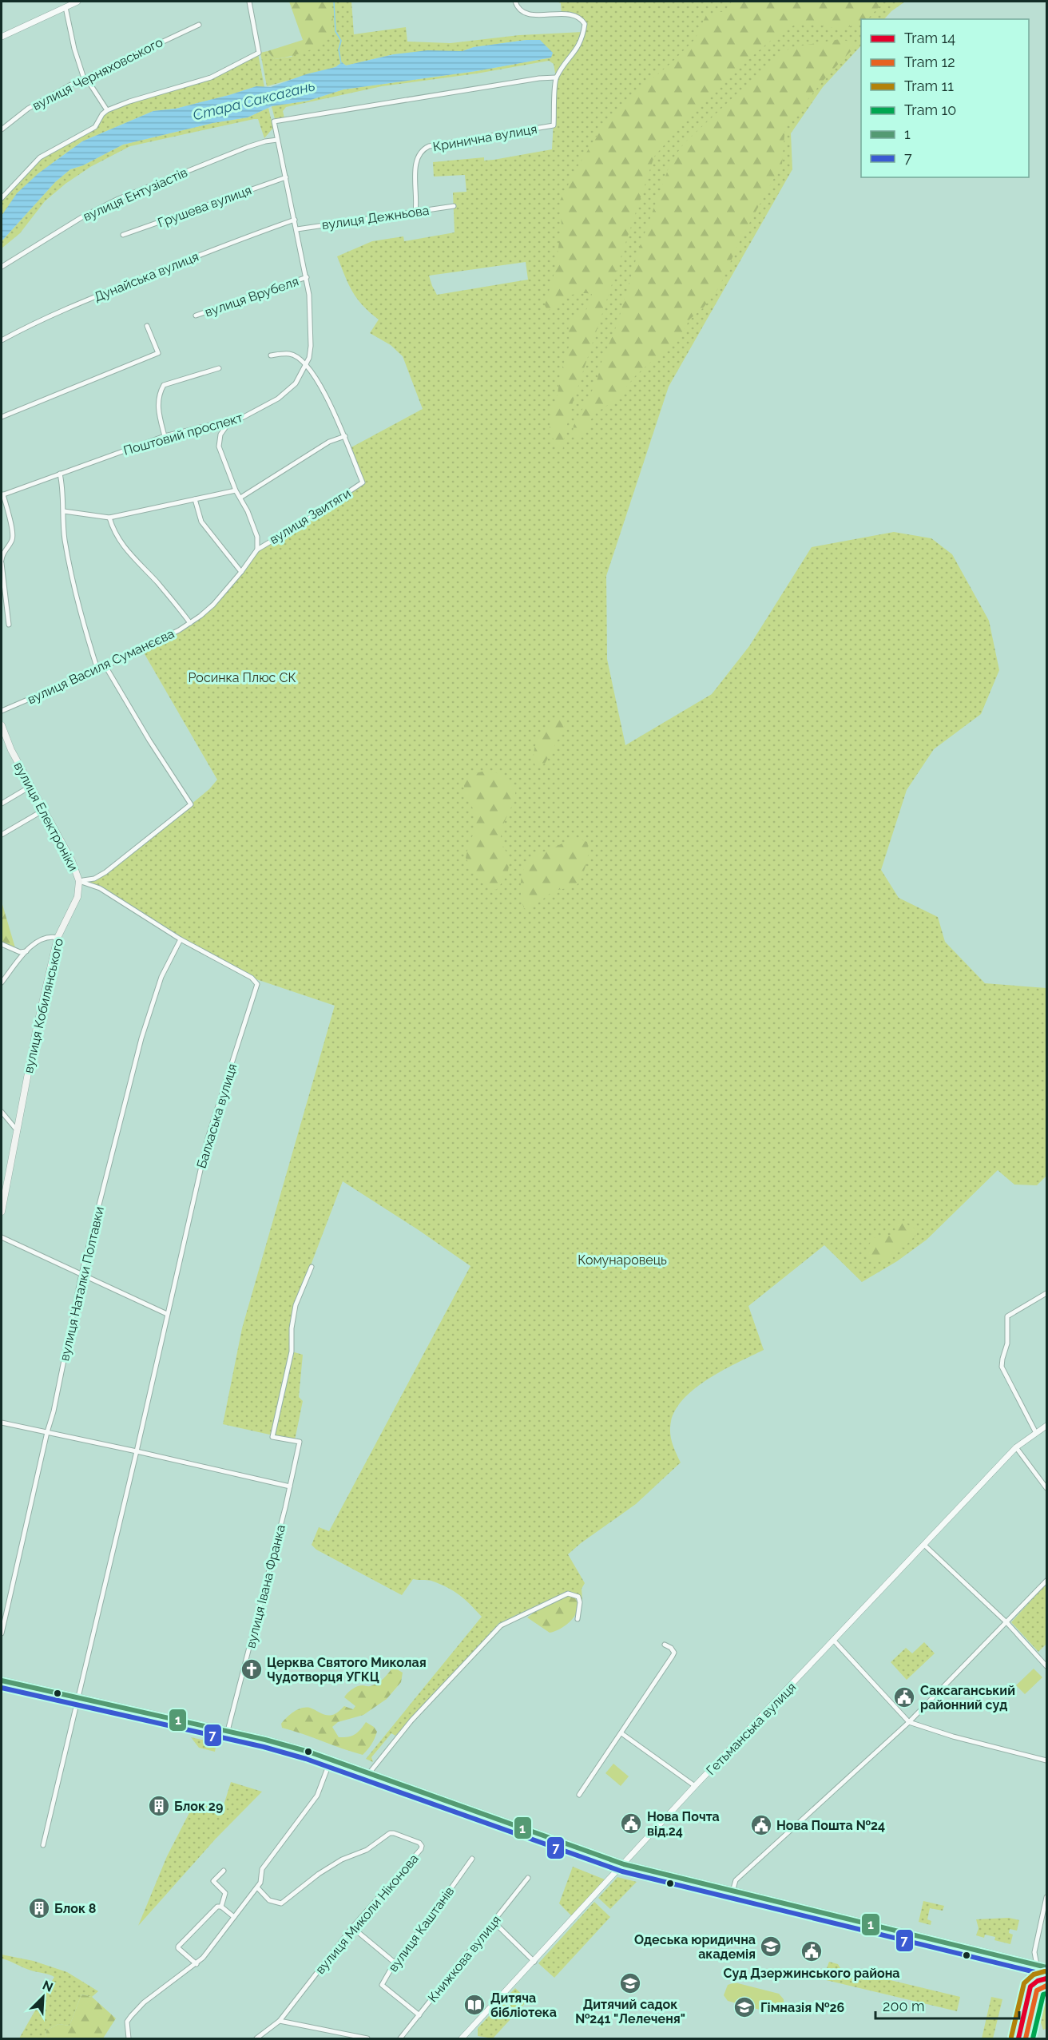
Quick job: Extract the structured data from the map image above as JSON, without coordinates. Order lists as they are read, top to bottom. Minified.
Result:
{"streets":{"main road":["вулиця Електроніки","вулиця Кобилянського"],"street":["вулиця Черняховського","Кринична вулиця","вулиця Ентузіастів","Грушева вулиця","вулиця Дежньова","Дунайська вулиця","вулиця Врубеля","Поштовий проспект","вулиця Звитяги","вулиця Василя Суманєєва","Балхаська вулиця","вулиця Наталки Полтавки","вулиця Івана Франка","Гетьманська вулиця","вулиця Миколи Ніконова","вулиця Каштанів","Книжкова вулиця"]},"crossings":[["Кринична вулиця","вулиця Дежньова"],["Кринична вулиця","Поштовий проспект"],["вулиця Ентузіастів","Поштовий проспект"],["Грушева вулиця","Поштовий проспект"],["вулиця Дежньова","Поштовий проспект"],["Дунайська вулиця","Поштовий проспект"],["вулиця Врубеля","Поштовий проспект"],["вулиця Звитяги","вулиця Василя Суманєєва"],["вулиця Електроніки","вулиця Кобилянського"],["вулиця Електроніки","Балхаська вулиця"],["вулиця Кобилянського","Балхаська вулиця"],["Балхаська вулиця","вулиця Наталки Полтавки"],["вулиця Каштанів","Книжкова вулиця"]],"water":["Стара Саксагань"],"parks":["Росинка Плюс СК","Комунаровець"],"places":{"church":["Церква Святого Миколая Чудотворця УГКЦ"],"public building":["Саксаганський районний суд","Нова Почта від.24","Нова Пошта №24","Суд Дзержинського района"],"building":["Блок 29","Блок 8"],"school or university":["Одеська юридична академія","Дитячий садок №241 \"Лелеченя\"","Гімназія №26"],"library":["Дитяча бібліотека"]},"lines":["transit line 1","transit line 7","tram line 11","tram line 14","tram line 12","tram line 10"],"legend":["Tram 14","Tram 12","Tram 11","Tram 10","1","7"],"scale_bar":"200 m","north":"top right"}
